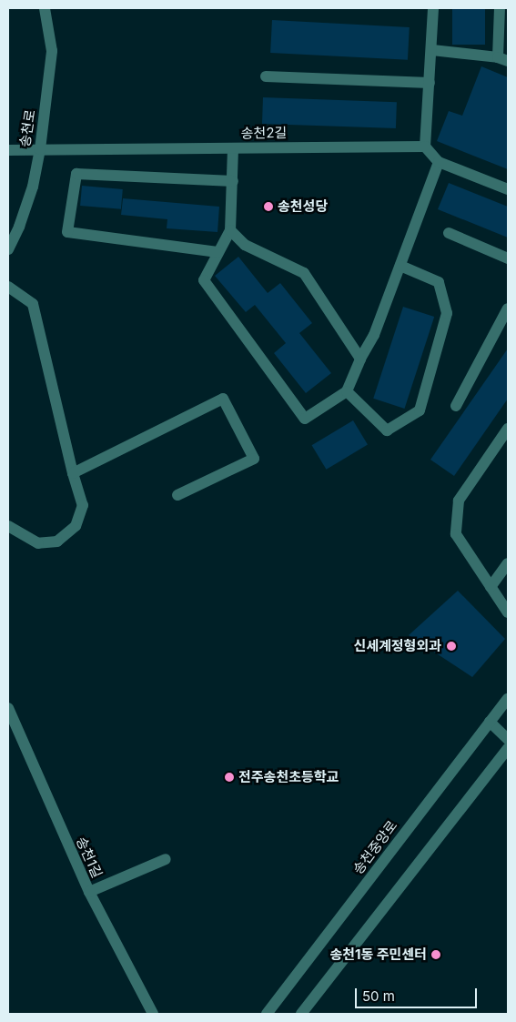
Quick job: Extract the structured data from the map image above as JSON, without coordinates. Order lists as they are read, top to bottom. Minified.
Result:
{"streets":{"street":["송천로","송천2길","송천중앙로","송천1길"]},"crossings":[["송천로","송천2길"]],"places":["송천성당","신세계정형외과","전주송천초등학교","송천1동 주민센터"],"scale_bar":"50 m"}
